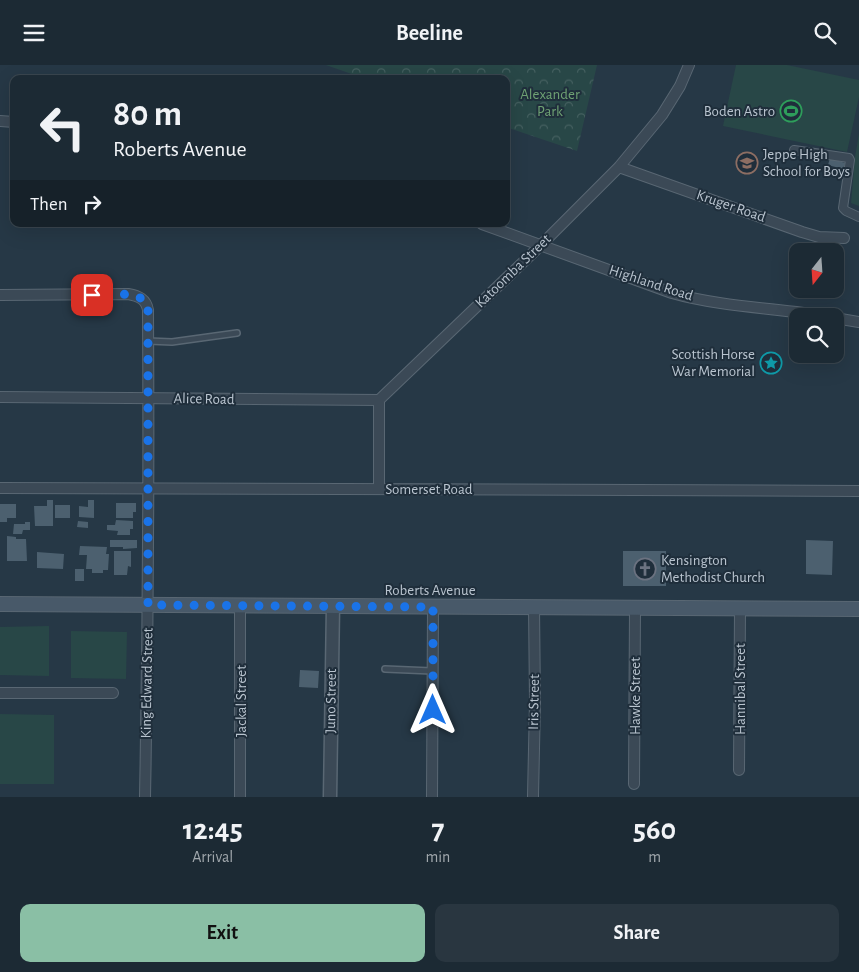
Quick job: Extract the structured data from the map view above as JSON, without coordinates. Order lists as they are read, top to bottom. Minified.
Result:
{"streets":{"main road":["Roberts Avenue"],"street":["Kruger Road","Katoomba Street","Highland Road","Alice Road","Somerset Road","King Edward Street","Hannibal Street","Hawke Street","Jackal Street","Juno Street","Iris Street"]},"crossings":[["Kruger Road","Katoomba Street"],["Katoomba Street","Highland Road"],["Katoomba Street","Alice Road"],["Alice Road","King Edward Street"],["Somerset Road","King Edward Street"],["Roberts Avenue","King Edward Street"],["Roberts Avenue","Hannibal Street"],["Roberts Avenue","Hawke Street"],["Roberts Avenue","Jackal Street"],["Roberts Avenue","Juno Street"],["Roberts Avenue","Iris Street"]],"parks":["Alexander Park"],"places":{"sports":["Boden Astro"],"school or university":["Jeppe High School for Boys"],"place":["Scottish Horse War Memorial"],"church":["Kensington Methodist Church"]},"north":"bottom","page":{"header":"Beeline","turn":["80 m","Roberts Avenue"],"then":"Then","eta":["12:45","Arrival","7","min","560","m"],"buttons":["Exit","Share"]}}
